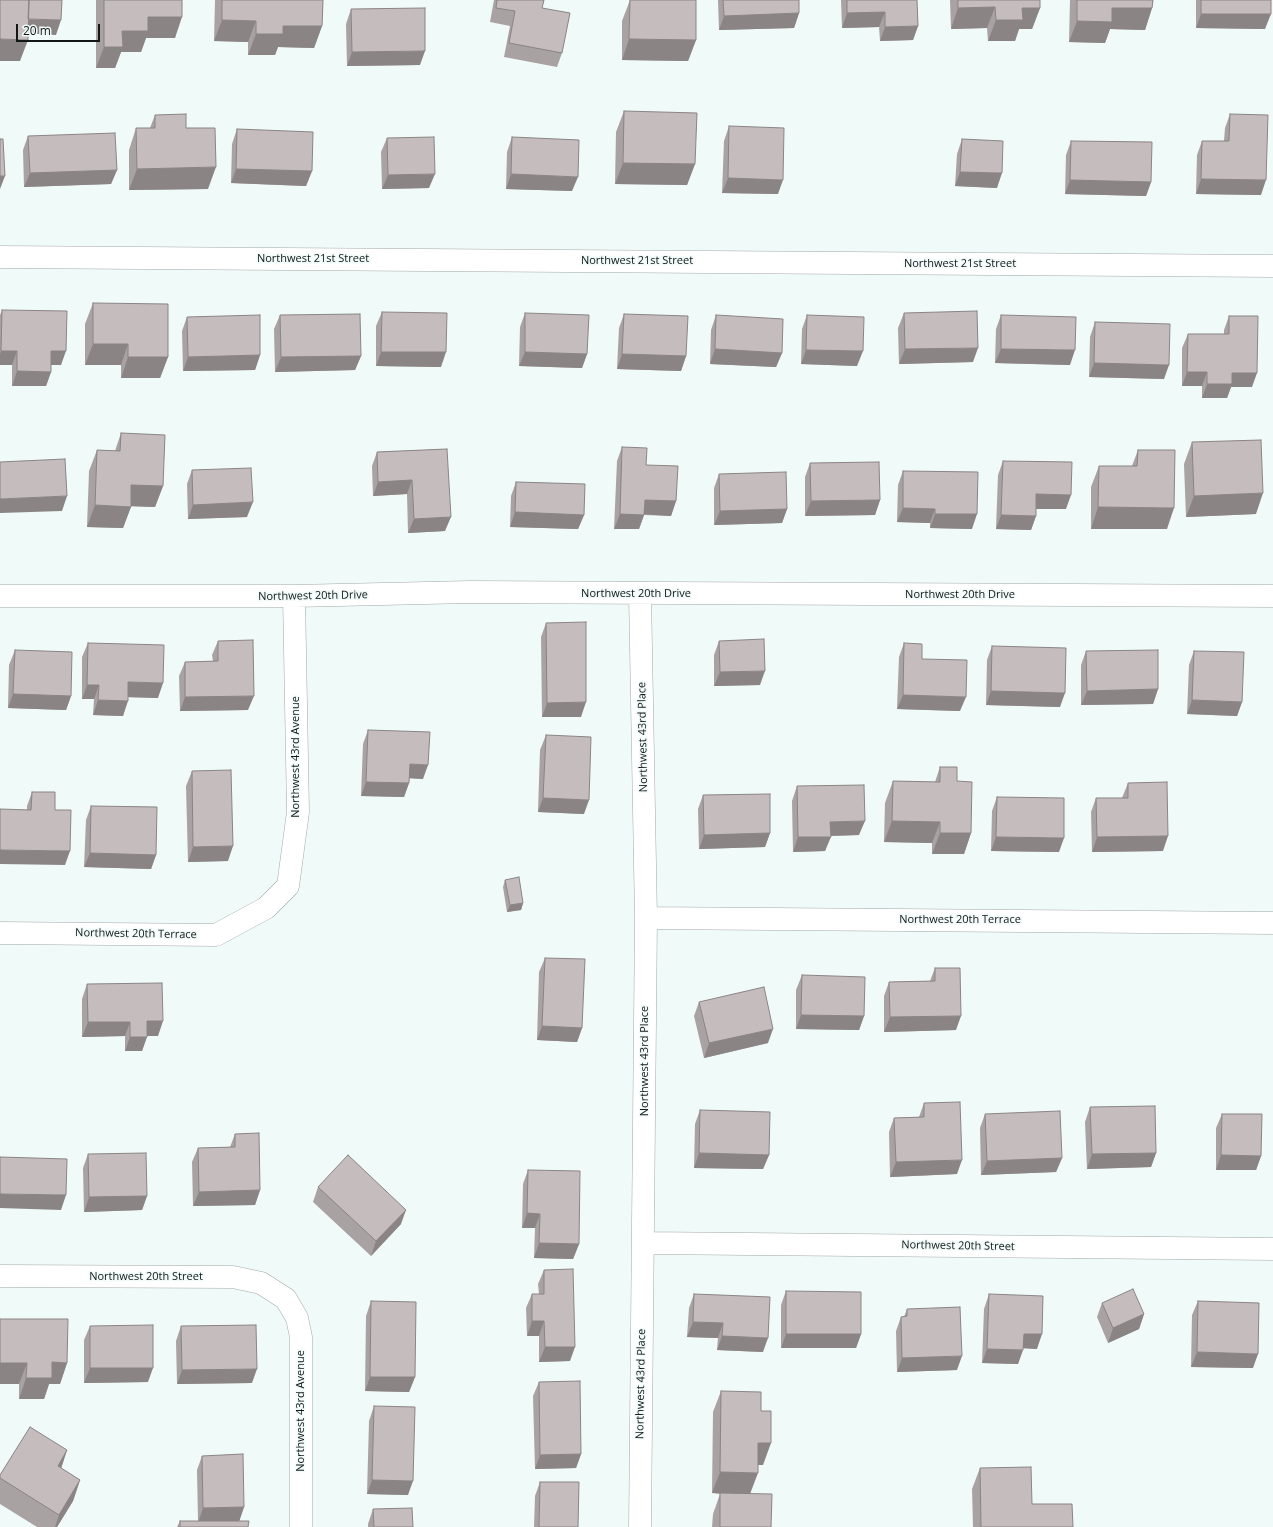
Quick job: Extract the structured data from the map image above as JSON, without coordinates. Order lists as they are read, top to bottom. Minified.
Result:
{"streets":{"street":["Northwest 21st Street","Northwest 20th Drive","Northwest 43rd Place","Northwest 43rd Avenue","Northwest 20th Terrace","Northwest 20th Street"]},"crossings":[["Northwest 20th Drive","Northwest 43rd Place"],["Northwest 20th Drive","Northwest 43rd Avenue"],["Northwest 43rd Place","Northwest 20th Terrace"],["Northwest 43rd Place","Northwest 20th Street"],["Northwest 43rd Avenue","Northwest 20th Terrace"],["Northwest 43rd Avenue","Northwest 20th Street"]],"scale_bar":"20 m"}
